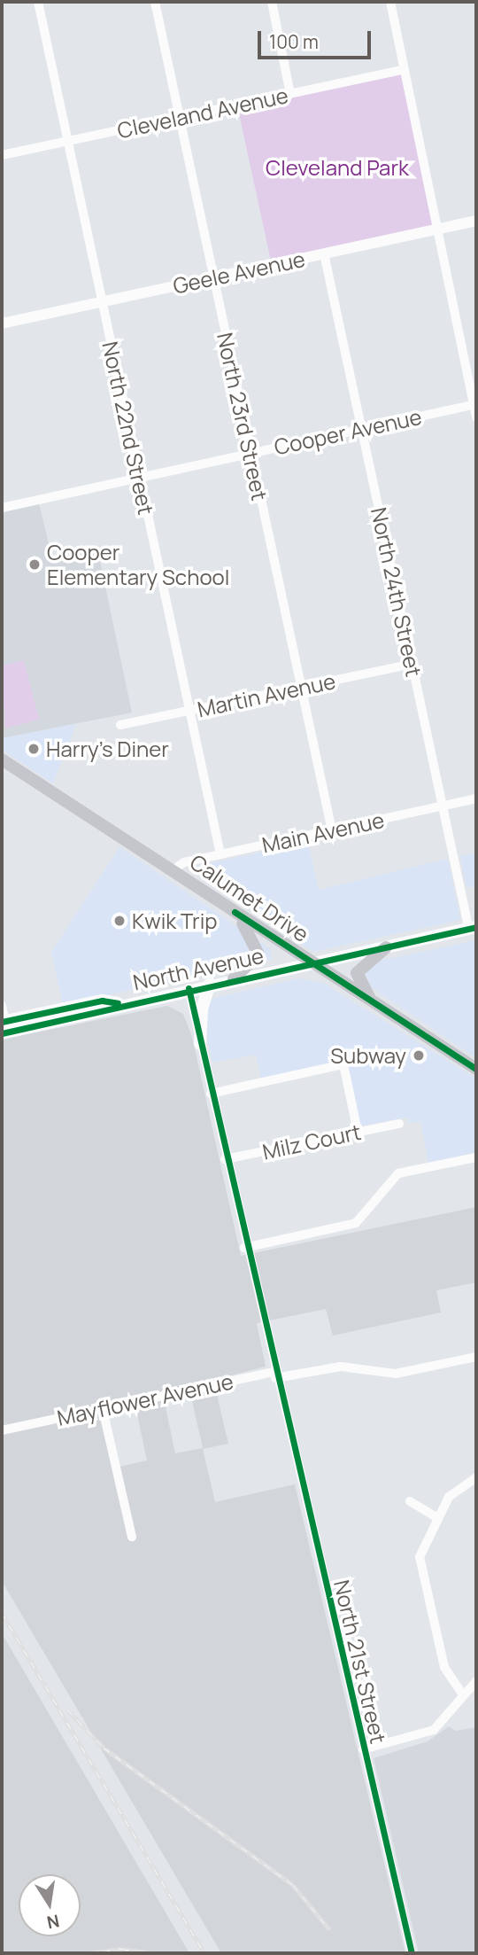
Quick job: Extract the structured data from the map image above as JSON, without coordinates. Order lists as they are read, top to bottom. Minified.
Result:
{"streets":{"main road":["Calumet Drive","North Avenue"],"street":["Cleveland Avenue","Geele Avenue","North 23rd Street","North 22nd Street","Cooper Avenue","North 24th Street","Martin Avenue","Main Avenue","Milz Court","Mayflower Avenue","North 21st Street"]},"crossings":[["Cleveland Avenue","North 23rd Street"],["Cleveland Avenue","North 22nd Street"],["Geele Avenue","North 23rd Street"],["Geele Avenue","North 22nd Street"],["Geele Avenue","North 24th Street"],["North 23rd Street","Cooper Avenue"],["North 23rd Street","Martin Avenue"],["North 23rd Street","Main Avenue"],["North 22nd Street","Cooper Avenue"],["North 22nd Street","Martin Avenue"],["North 22nd Street","Main Avenue"],["Cooper Avenue","North 24th Street"],["North 24th Street","Martin Avenue"],["North 24th Street","Main Avenue"],["North 24th Street","North Avenue"],["Main Avenue","Calumet Drive"],["Calumet Drive","North Avenue"],["North Avenue","North 21st Street"],["Milz Court","North 21st Street"],["Mayflower Avenue","North 21st Street"]],"parks":["Cleveland Park"],"places":["Cooper Elementary School","Harry's Diner","Kwik Trip","Subway"],"scale_bar":"100 m","north":"bottom"}
